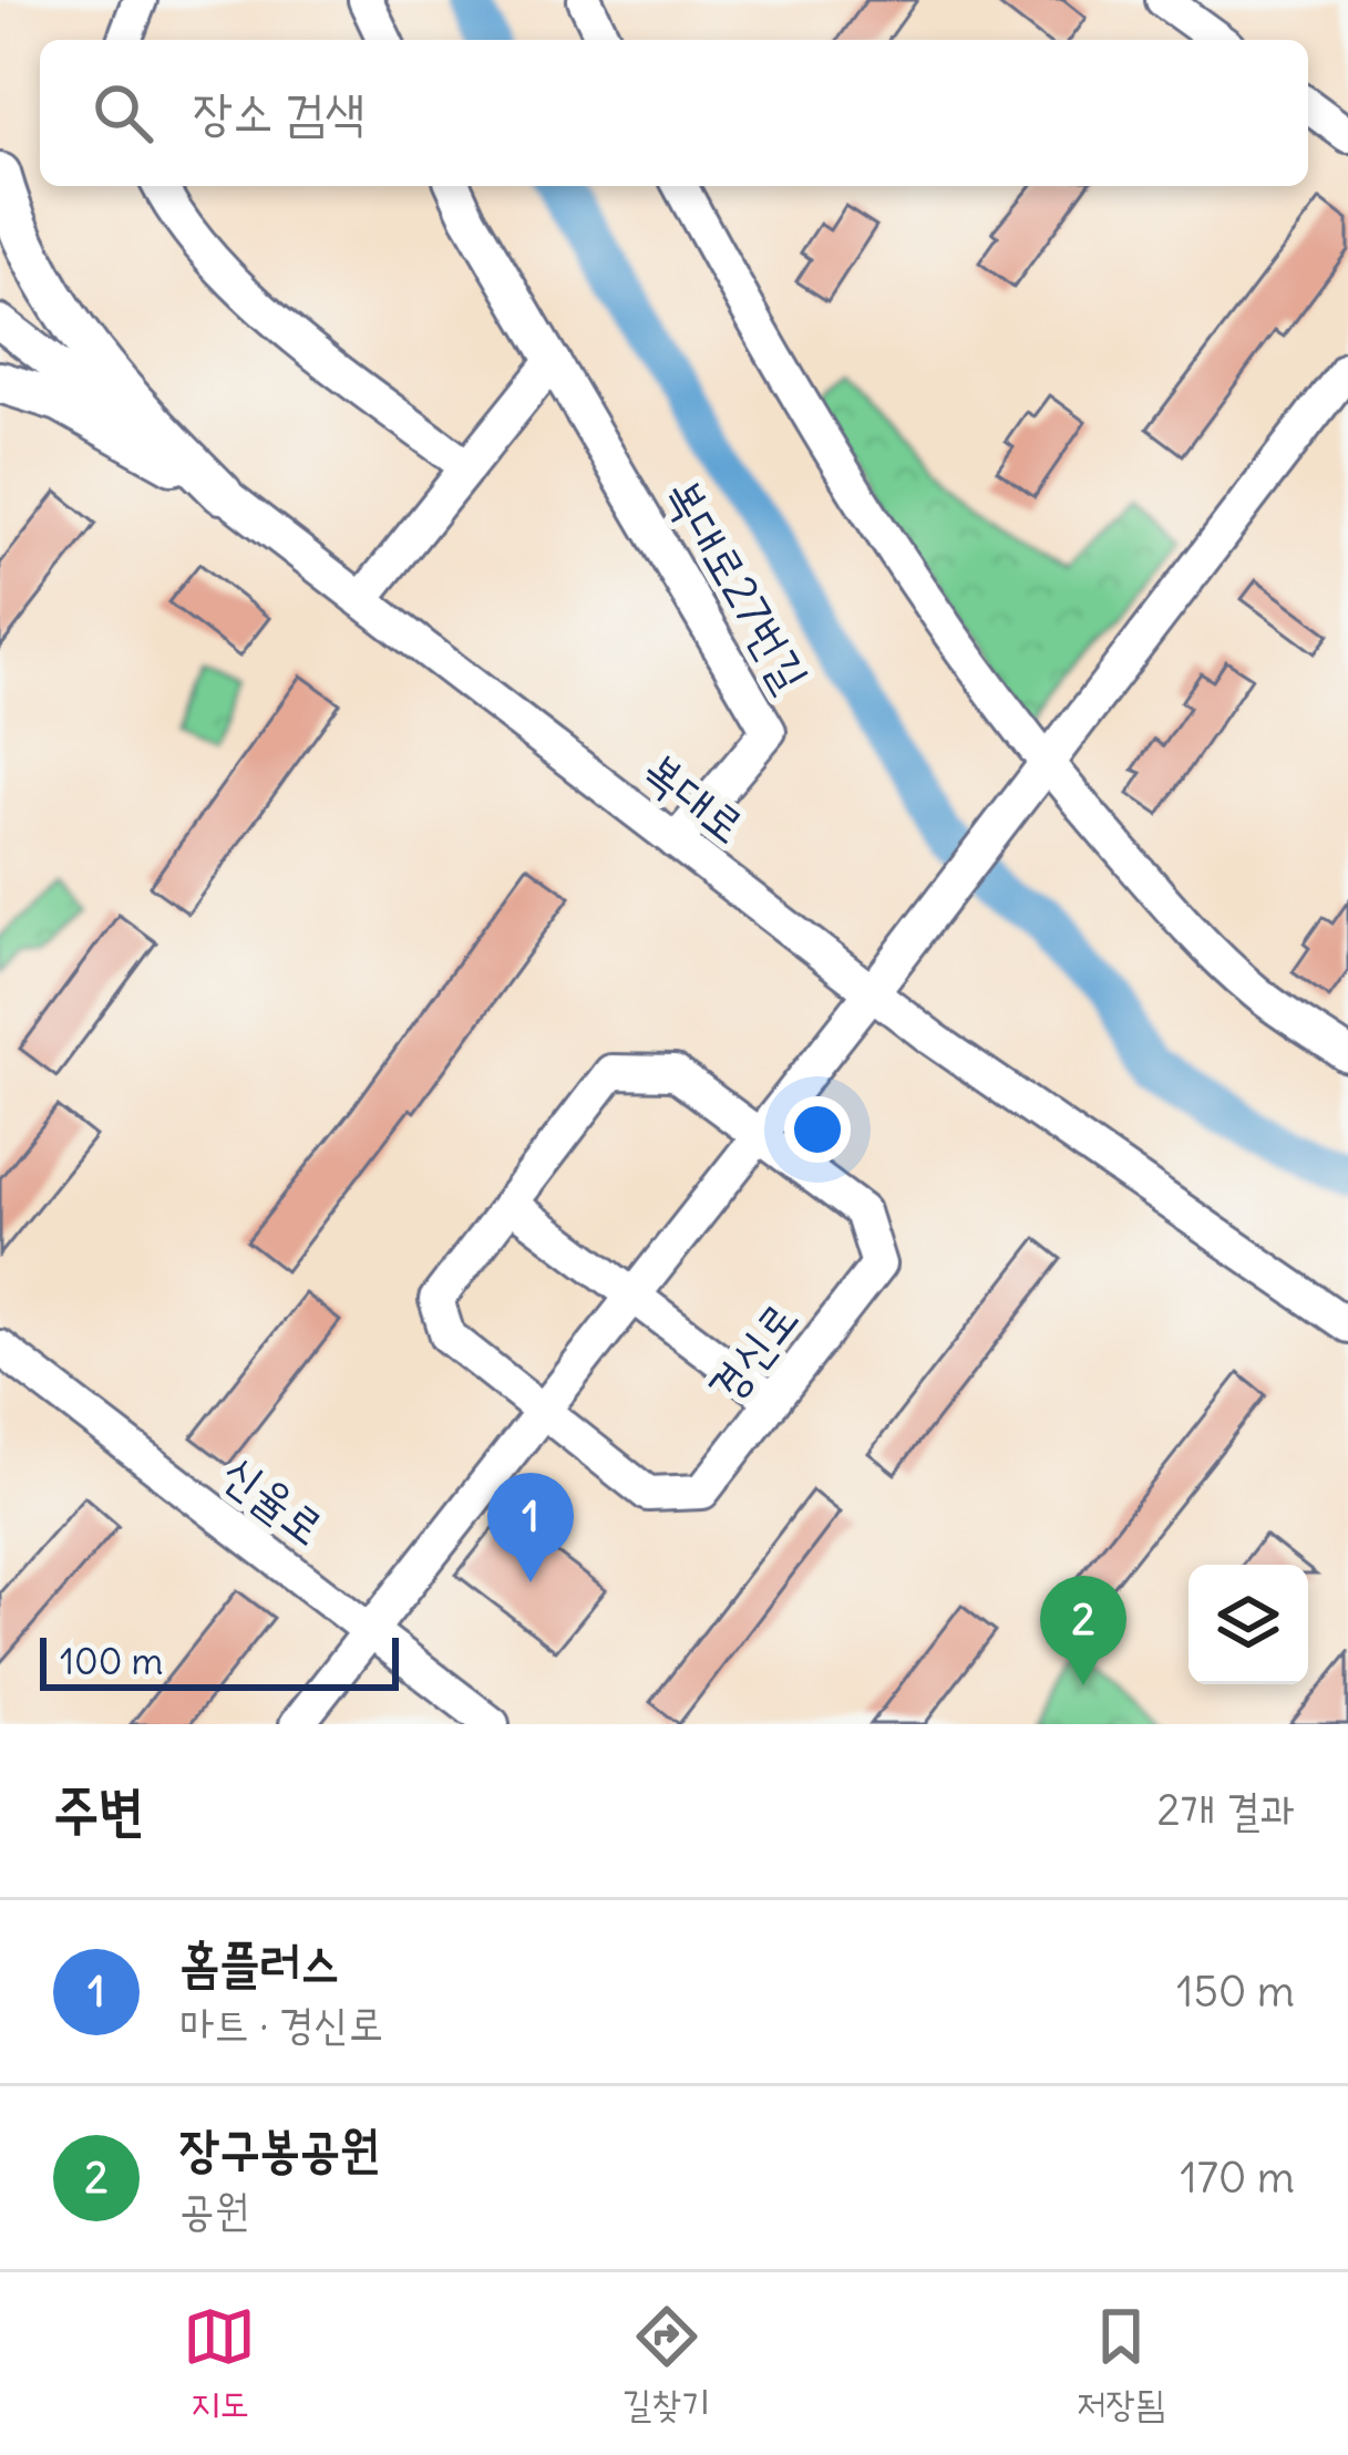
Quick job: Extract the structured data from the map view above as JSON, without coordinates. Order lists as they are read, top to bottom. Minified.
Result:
{"streets":{"street":["복대로27번길","복대로","경신로","신율로"]},"crossings":[["복대로27번길","복대로"]],"scale_bar":"100 m","page":{"search":"장소 검색","pins":["1","2"],"scale":"100 m","heading":["주변","2개 결과"],"list":[{"mark":"1","name":"홈플러스","note":"마트 · 경신로","value":"150 m"},{"mark":"2","name":"장구봉공원","note":"공원","value":"170 m"}],"nav":["지도","길찾기","저장됨"]}}
